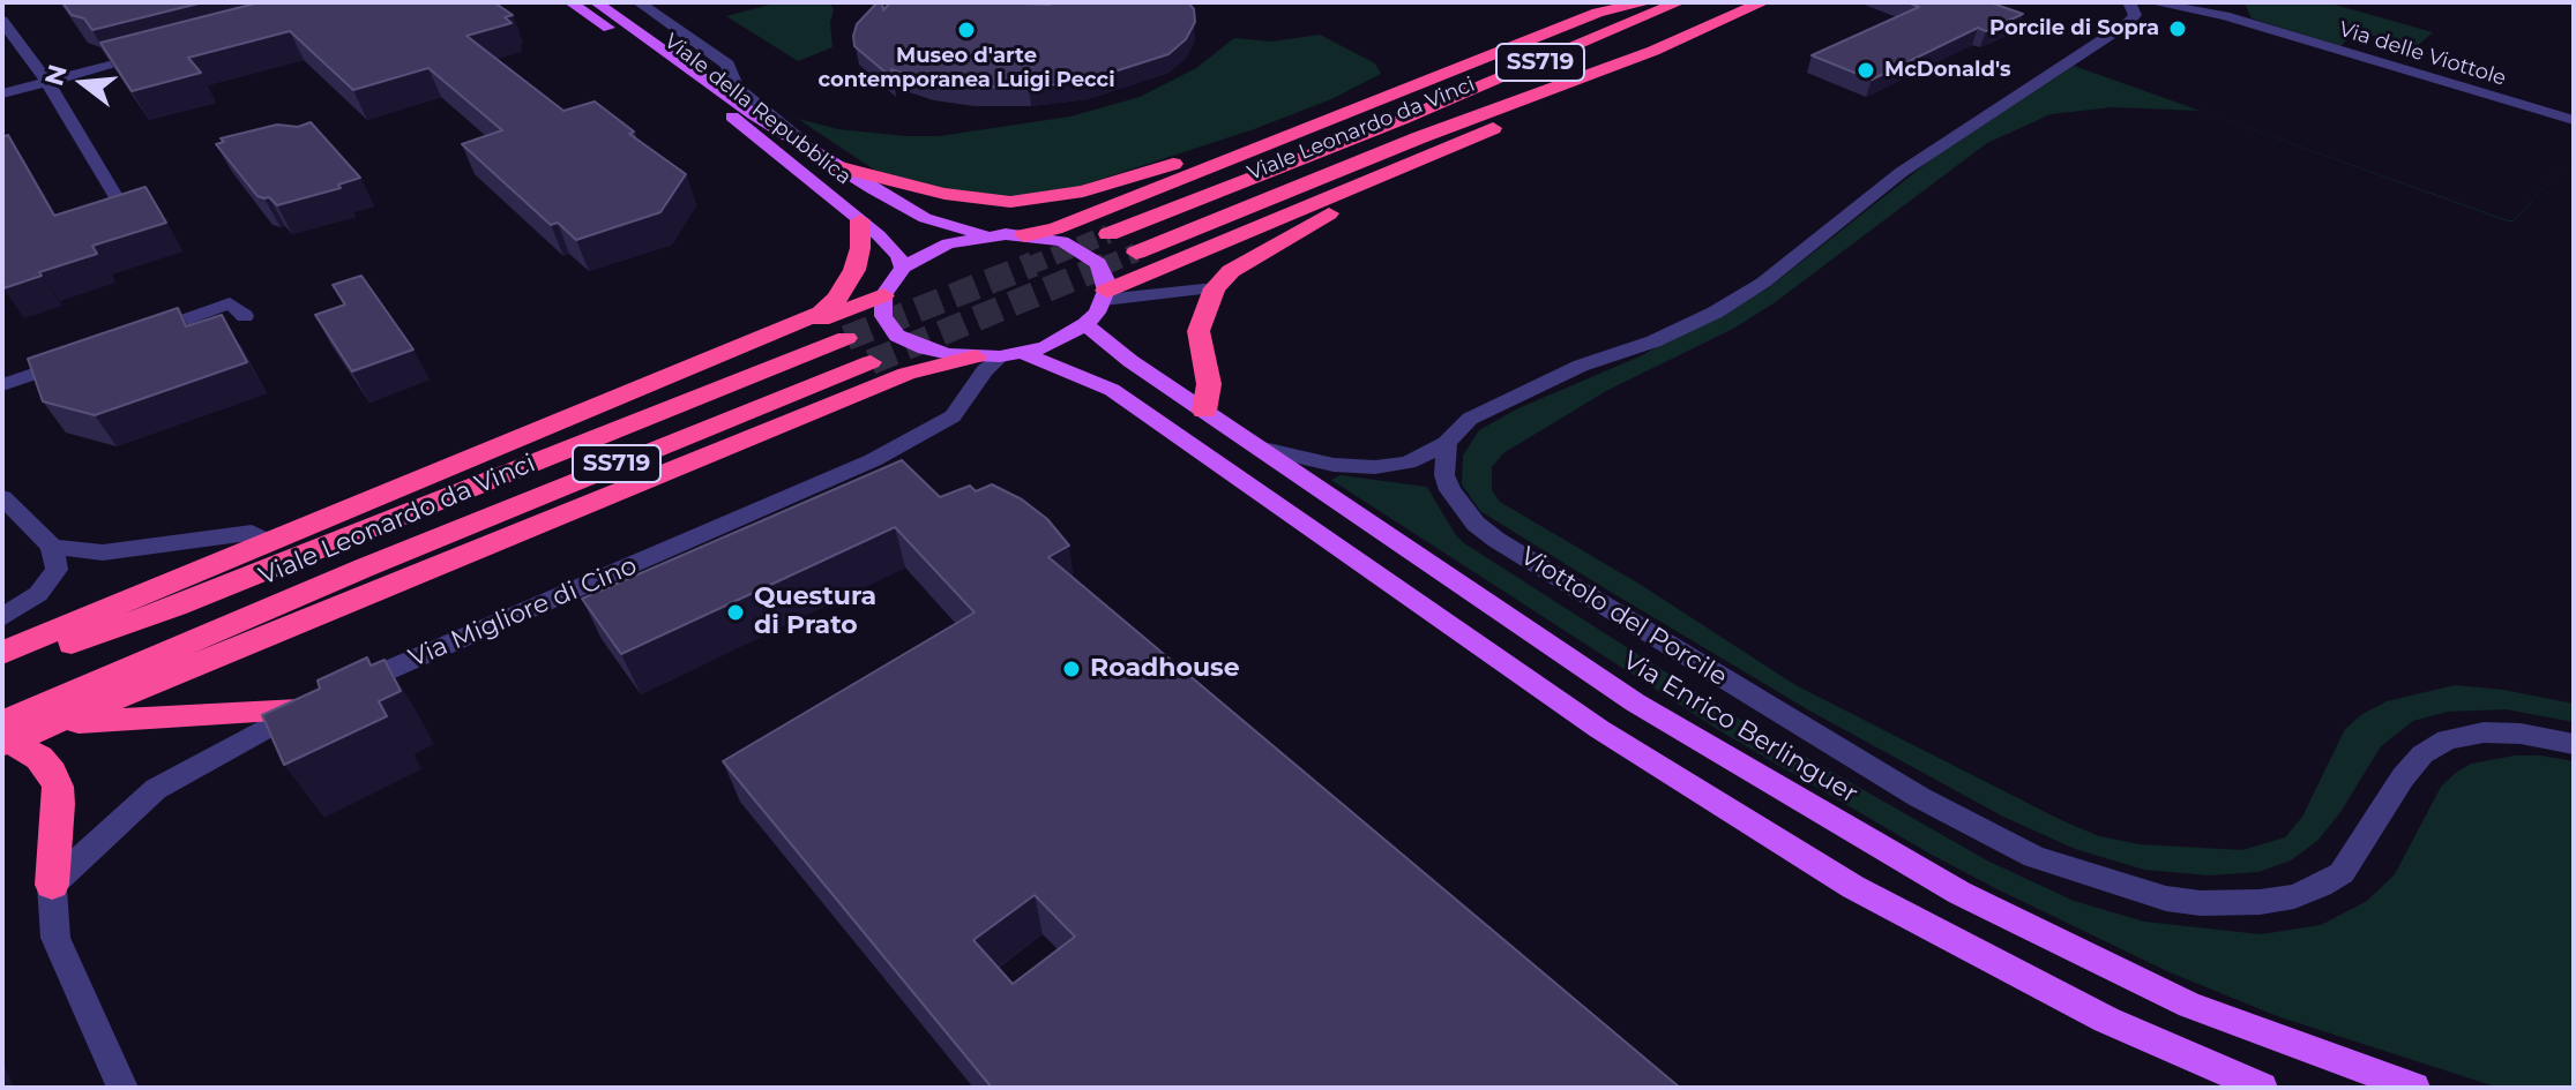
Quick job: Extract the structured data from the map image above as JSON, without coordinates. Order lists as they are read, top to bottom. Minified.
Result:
{"streets":{"highway":["SS719","Viale Leonardo da Vinci"],"main road":["Viale della Repubblica","Via Enrico Berlinguer"],"street":["Via delle Viottole","Via Migliore di Cino","Viottolo del Porcile"]},"places":["Porcile di Sopra","Museo d'arte contemporanea Luigi Pecci","McDonald's","Questura di Prato","Roadhouse"],"north":"left"}
